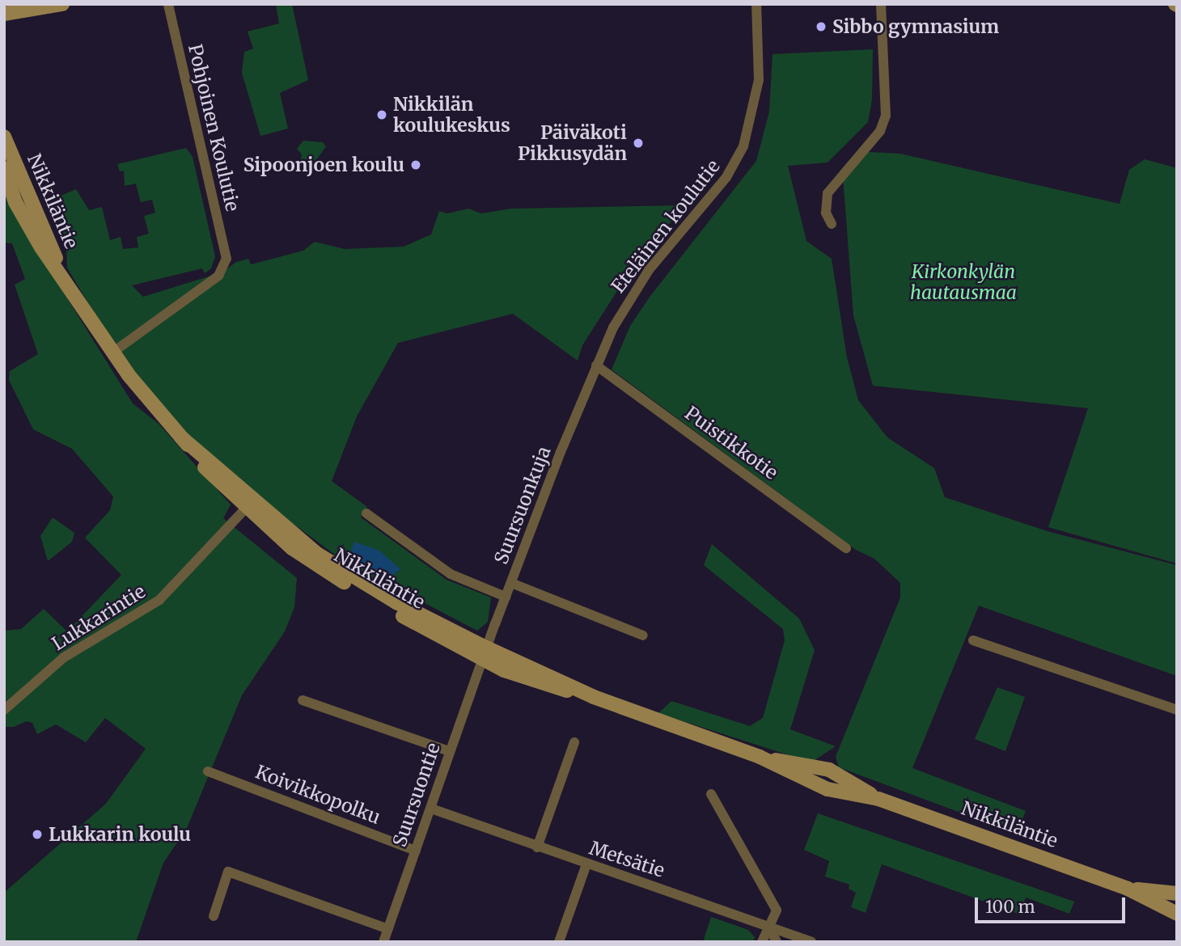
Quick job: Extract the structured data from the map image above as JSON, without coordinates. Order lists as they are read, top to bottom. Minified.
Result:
{"streets":{"street":["Pohjoinen Koulutie","Nikkiläntie","Eteläinen koulutie","Puistikkotie","Suursuonkuja","Lukkarintie","Koivikkopolku","Suursuontie","Metsätie"]},"crossings":[["Pohjoinen Koulutie","Nikkiläntie"],["Nikkiläntie","Suursuonkuja"],["Nikkiläntie","Lukkarintie"],["Nikkiläntie","Suursuontie"],["Eteläinen koulutie","Puistikkotie"],["Eteläinen koulutie","Suursuonkuja"],["Puistikkotie","Suursuonkuja"],["Suursuonkuja","Suursuontie"],["Koivikkopolku","Suursuontie"],["Suursuontie","Metsätie"]],"parks":["Kirkonkylän hautausmaa"],"places":["Sibbo gymnasium","Nikkilän koulukeskus","Päiväkoti Pikkusydän","Sipoonjoen koulu","Lukkarin koulu"],"scale_bar":"100 m"}
